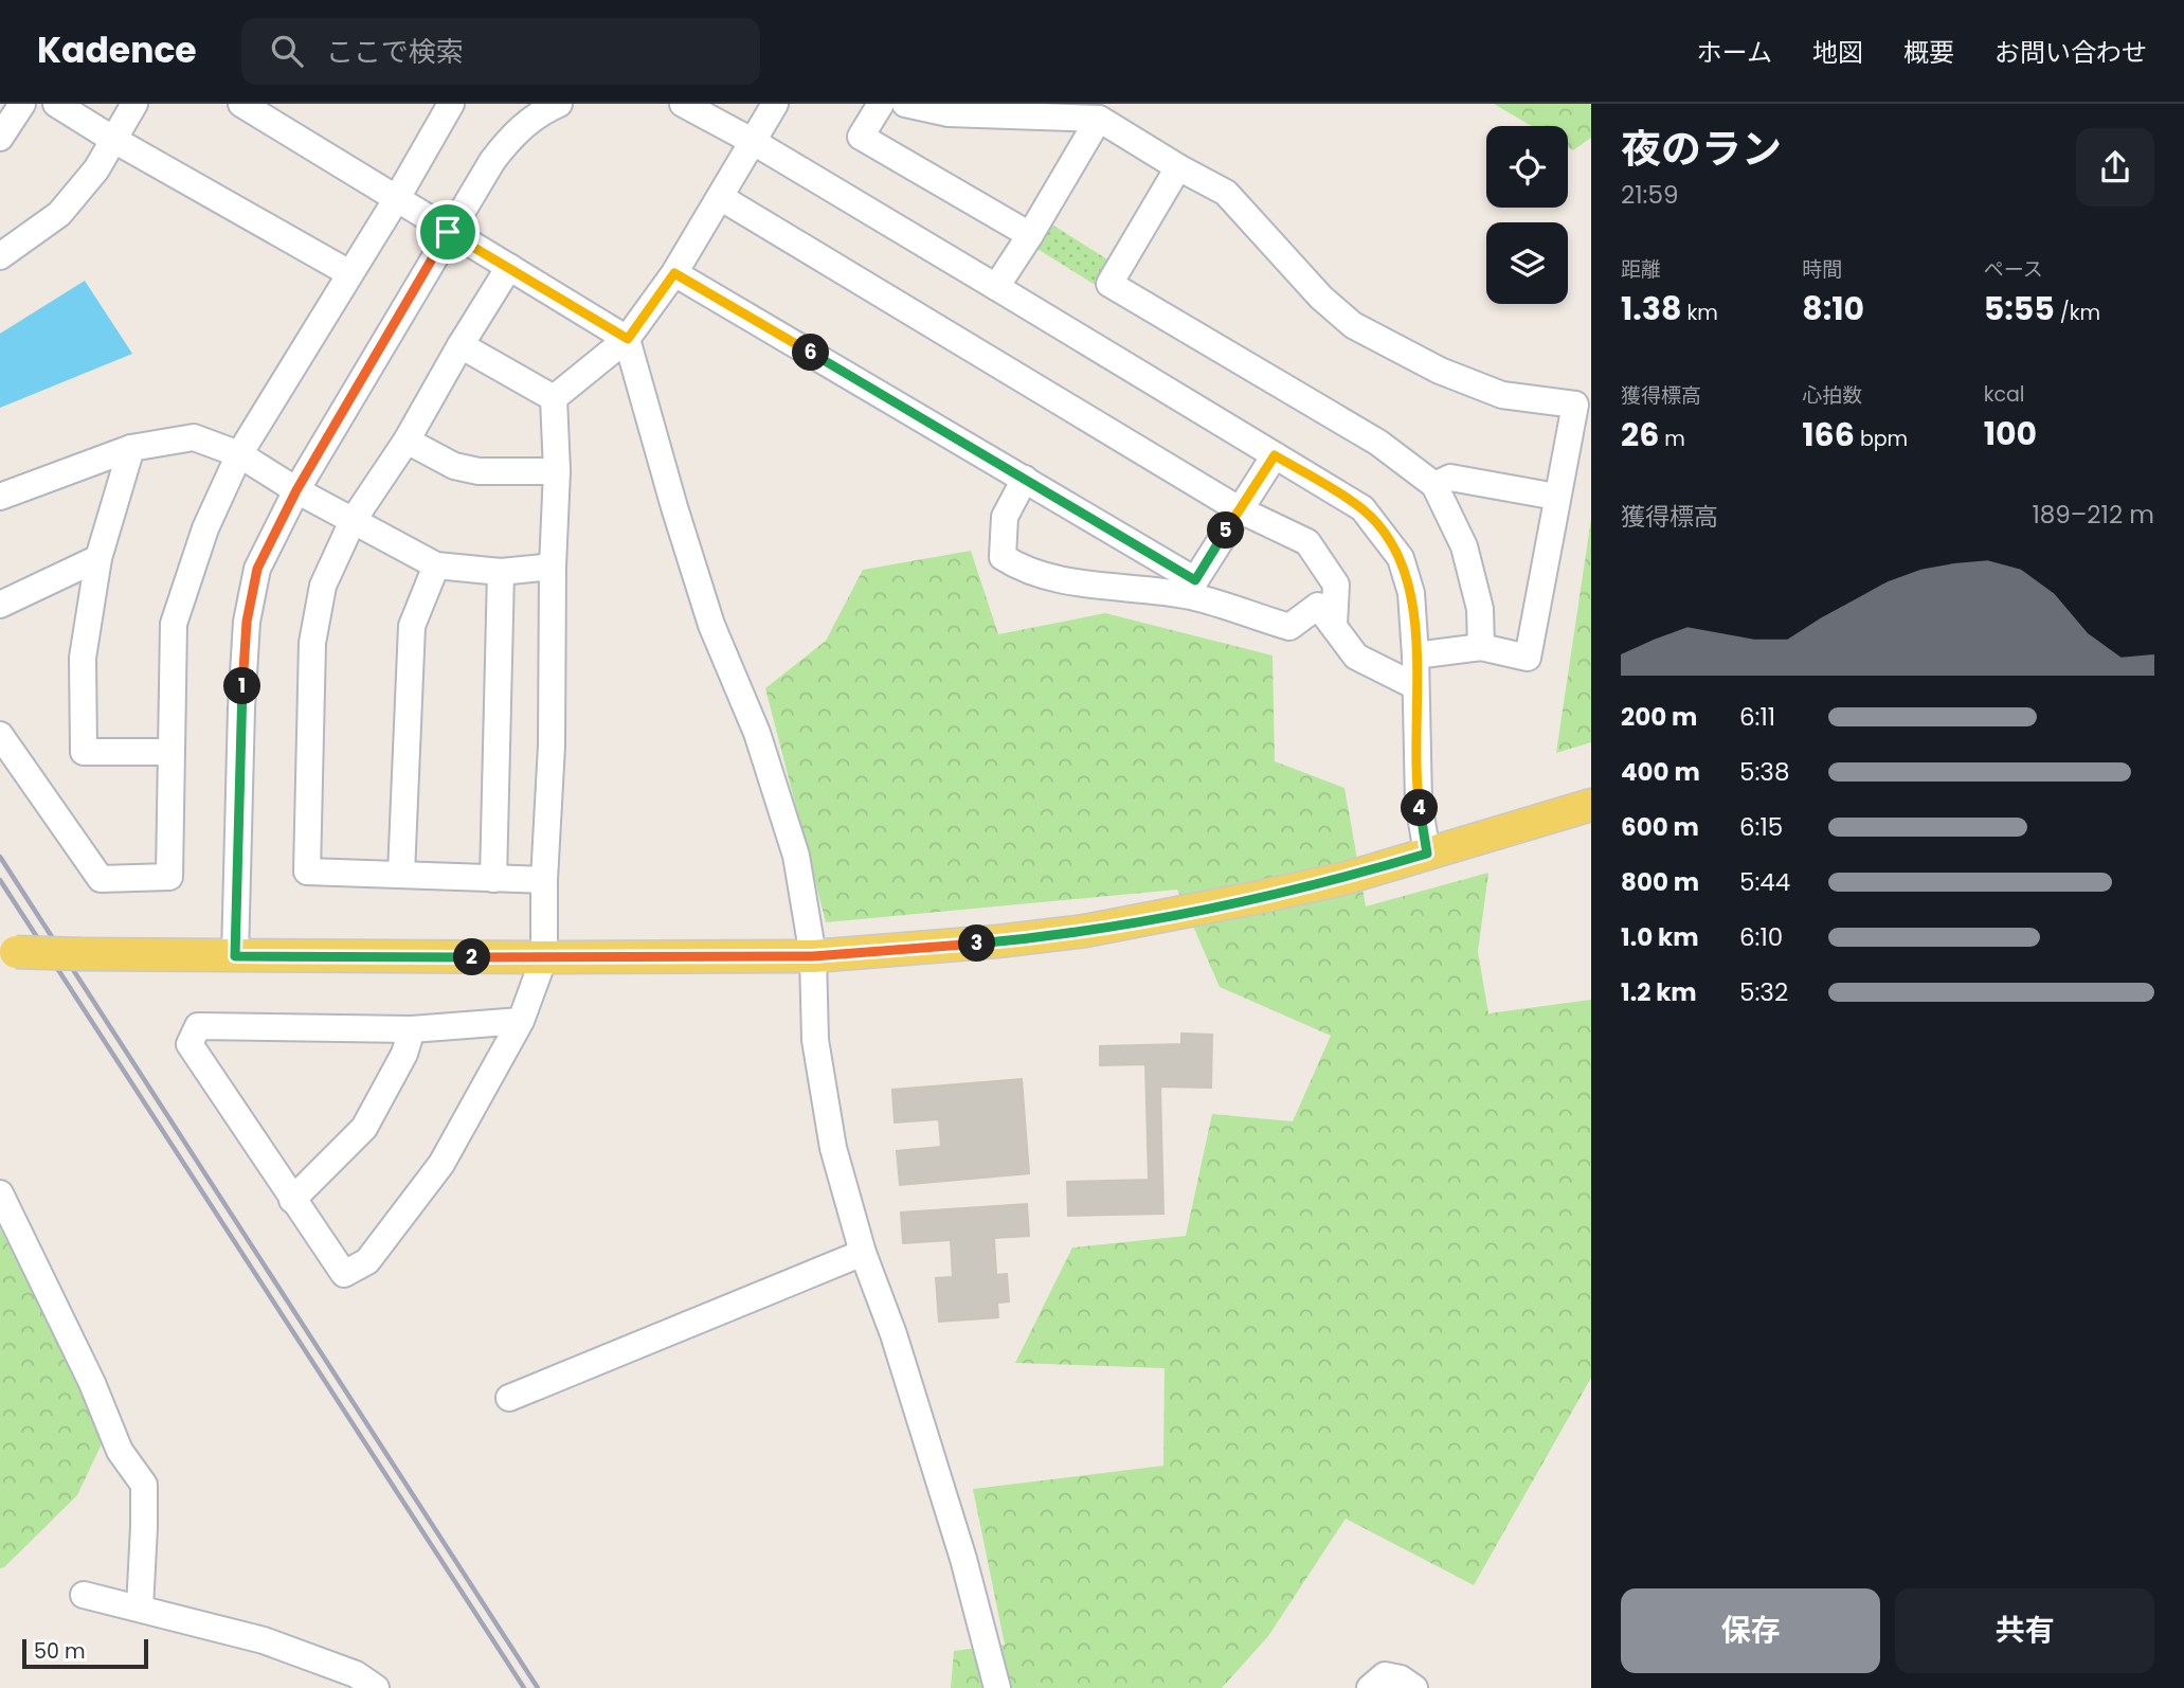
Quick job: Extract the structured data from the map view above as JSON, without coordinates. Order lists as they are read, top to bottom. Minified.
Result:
{"scale_bar":"50 m","page":{"header":"Kadence","search":"ここで検索","nav":["ホーム","地図","概要","お問い合わせ"],"heading":["夜のラン","21:59"],"stats":[["距離","1.38 km"],["時間","8:10"],["ペース","5:55 /km"],["獲得標高","26 m"],["心拍数","166 bpm"],["kcal","100"]],"pins":["6","5","1","4","3","2"],"chart":["獲得標高","189–212 m"],"list":[{"name":"200 m","note":"6:11"},{"name":"400 m","note":"5:38"},{"name":"600 m","note":"6:15"},{"name":"800 m","note":"5:44"},{"name":"1.0 km","note":"6:10"},{"name":"1.2 km","note":"5:32"}],"buttons":["保存","共有"],"scale":"50 m"}}
